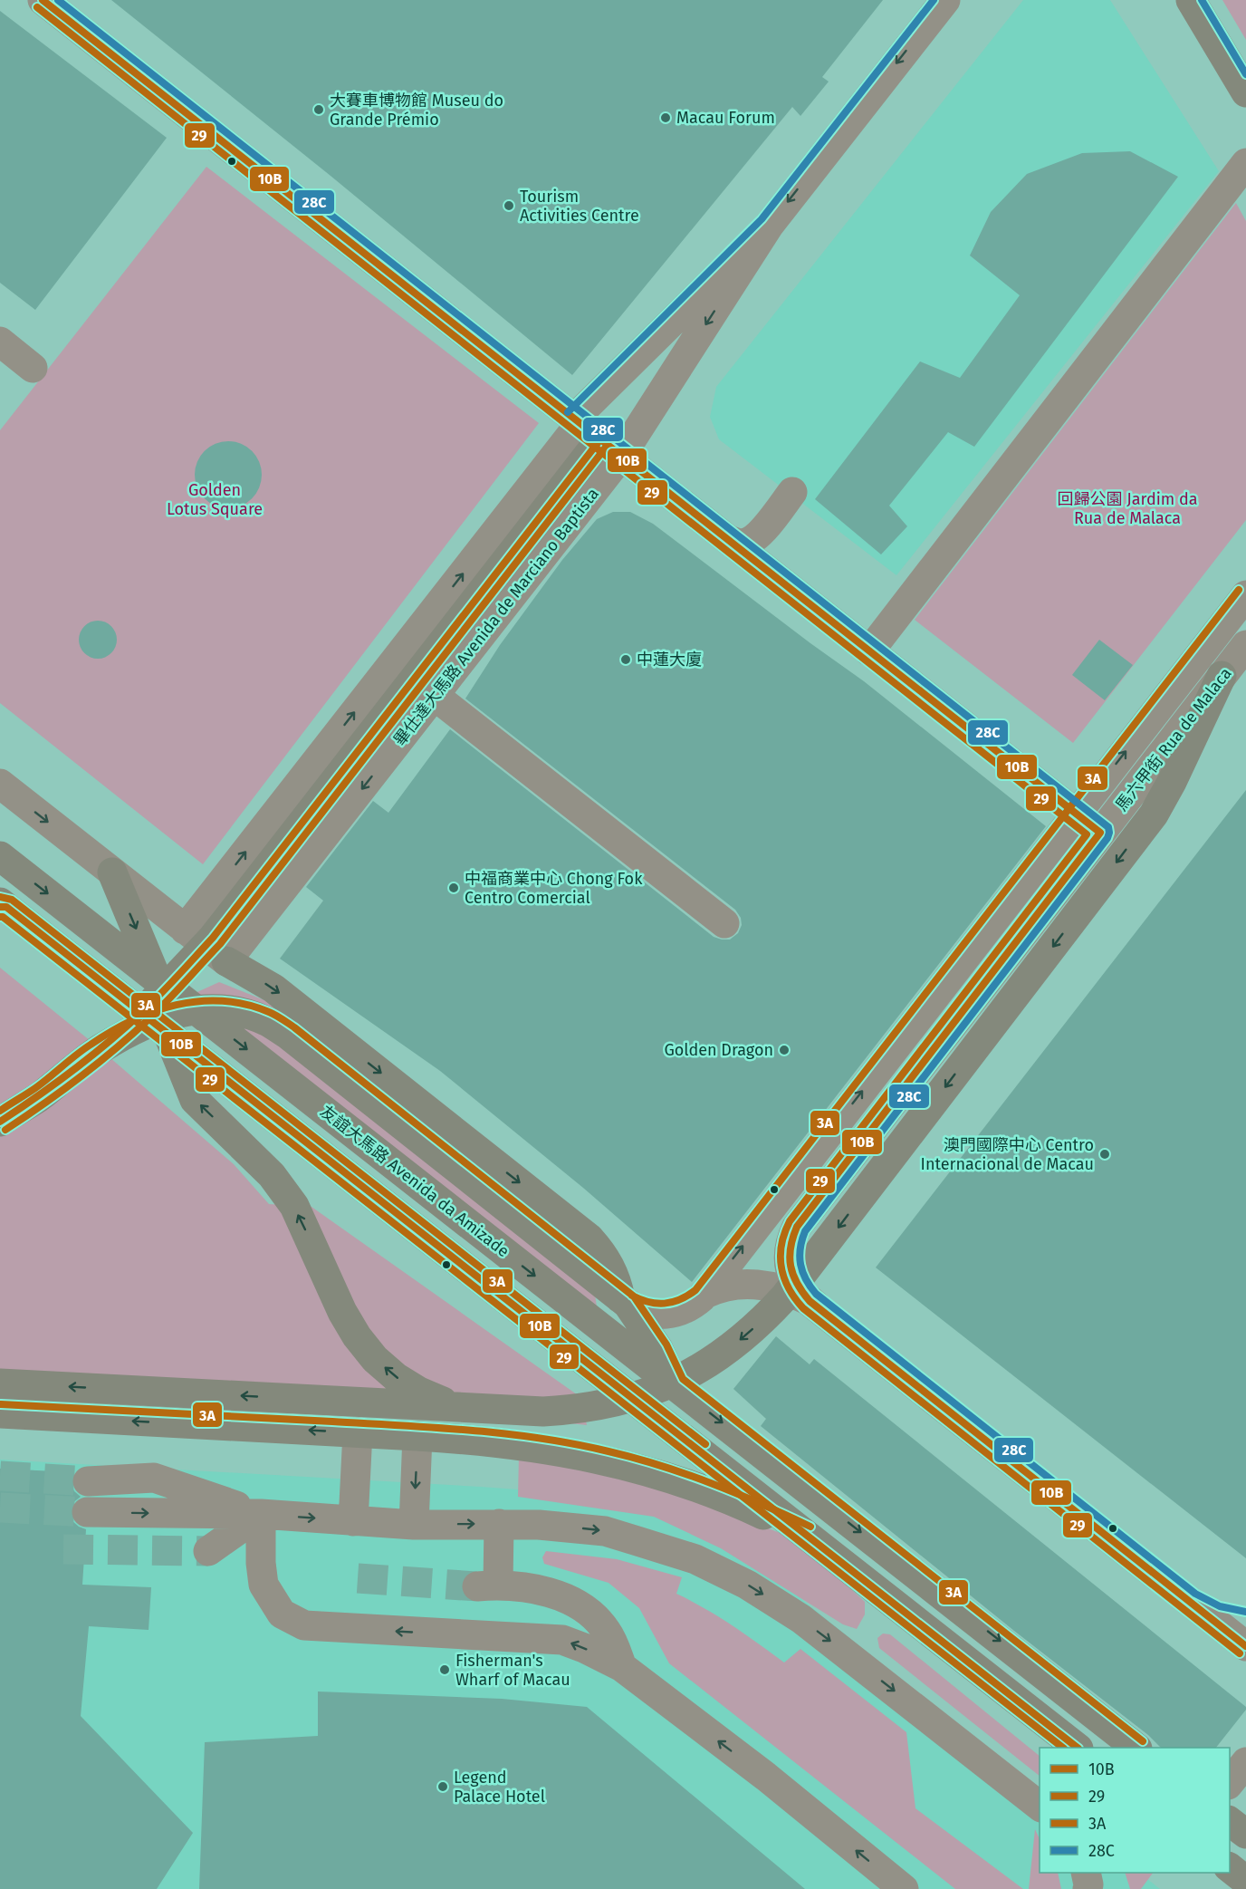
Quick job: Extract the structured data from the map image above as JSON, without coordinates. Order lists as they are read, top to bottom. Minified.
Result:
{"streets":{"main road":["友誼大馬路 Avenida da Amizade"],"street":["畢仕達大馬路 Avenida de Marciano Baptista","馬六甲街 Rua de Malaca"]},"parks":["Golden Lotus Square","回歸公園 Jardim da Rua de Malaca"],"places":["大賽車博物館 Museu do Grande Prémio","Macau Forum","Tourism Activities Centre","中蓮大廈","中福商業中心 Chong Fok Centro Comercial","Golden Dragon","澳門國際中心 Centro Internacional de Macau","Fisherman's Wharf of Macau","Legend Palace Hotel"],"lines":["transit line 10B","transit line 28C","transit line 29","transit line 3A"],"legend":["10B","29","3A","28C"]}
